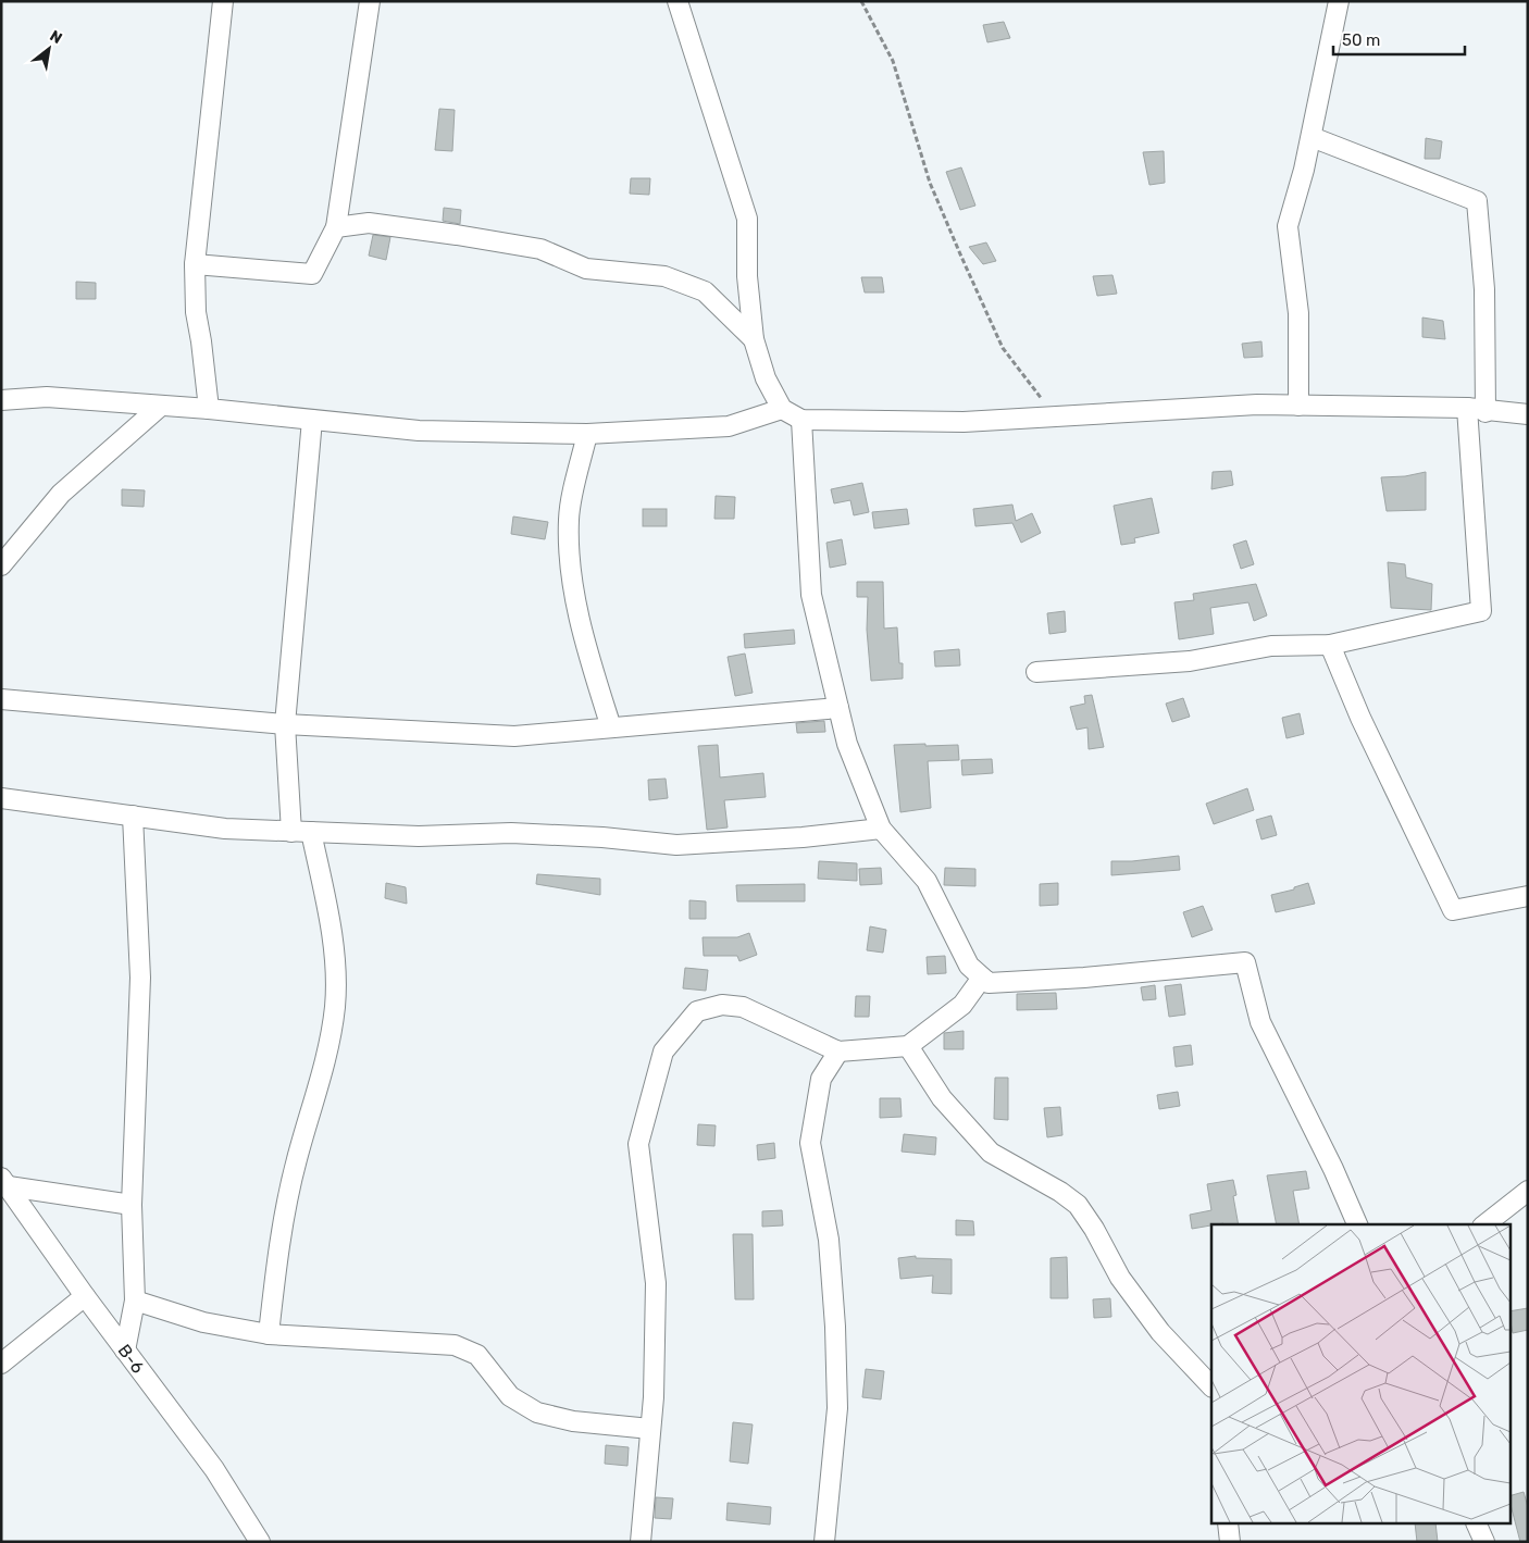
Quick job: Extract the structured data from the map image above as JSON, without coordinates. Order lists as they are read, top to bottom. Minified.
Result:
{"streets":{"street":["B-6"]},"scale_bar":"50 m","north":"top right"}
